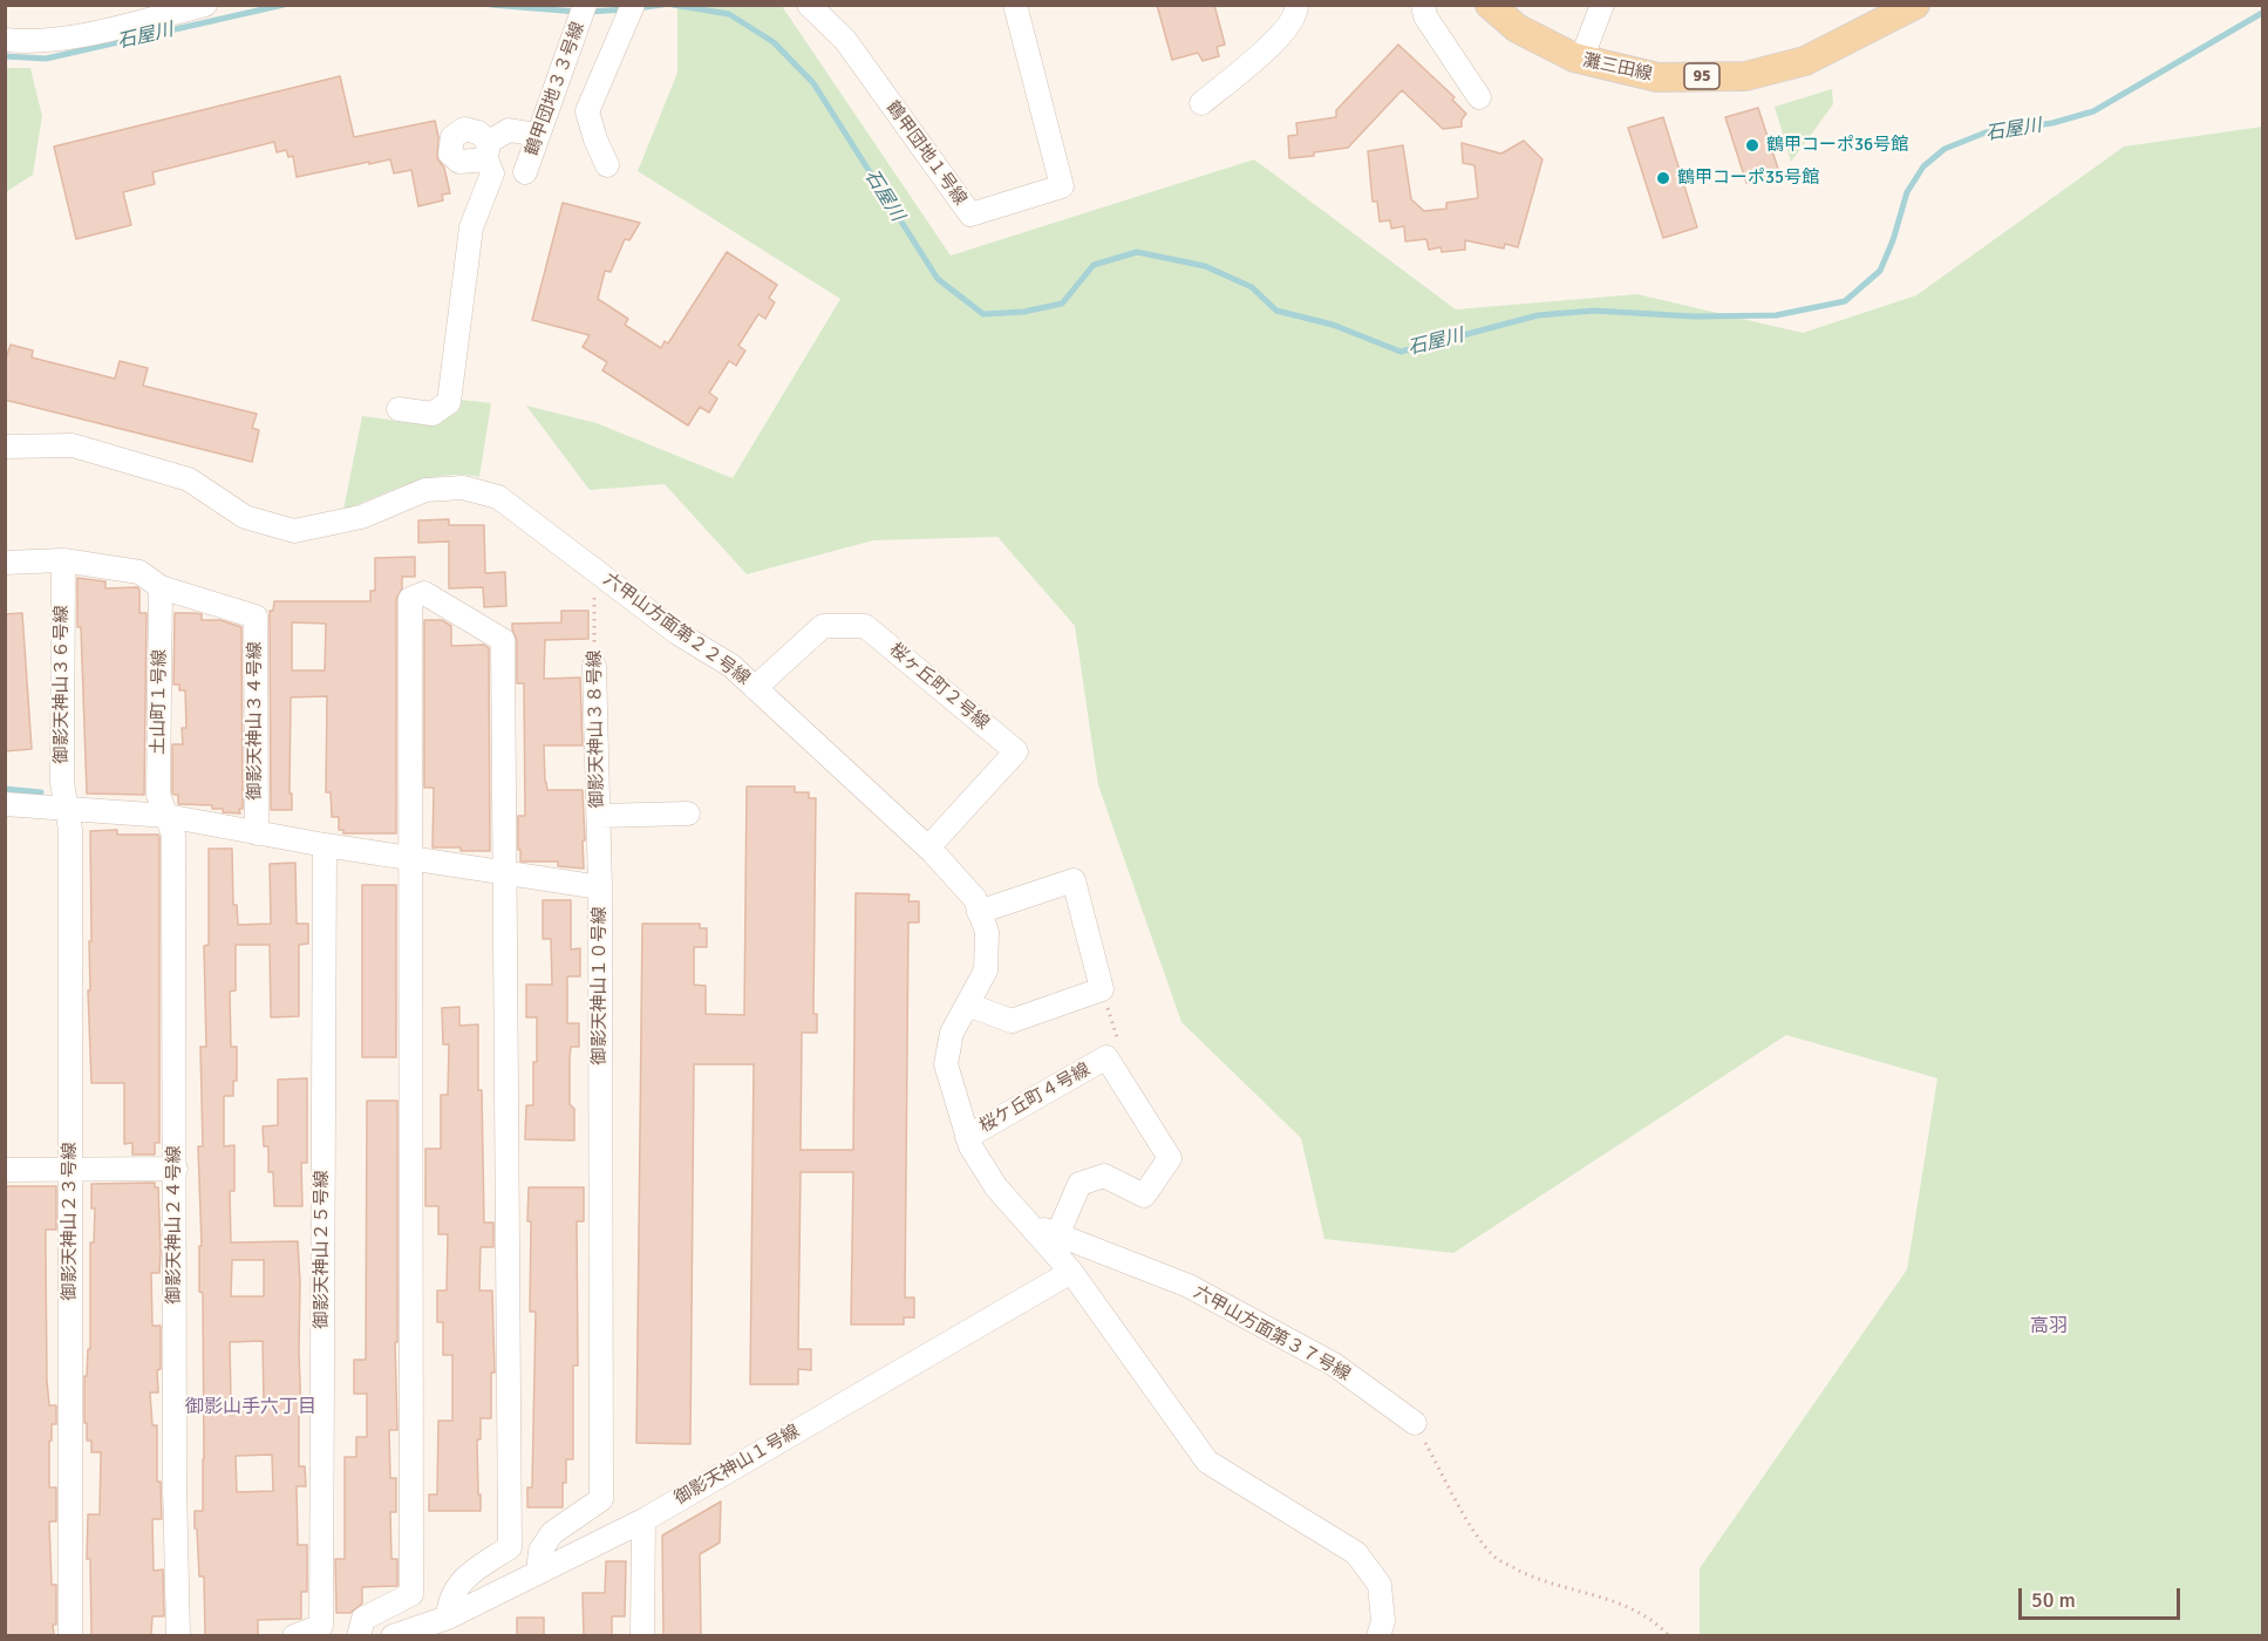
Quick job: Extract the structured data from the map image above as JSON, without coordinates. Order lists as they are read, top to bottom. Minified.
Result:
{"streets":{"main road":["灘三田線","95"],"street":["鶴甲団地３３号線","鶴甲団地１号線","六甲山方面第２２号線","御影天神山３６号線","桜ヶ丘町２号線","土山町１号線","御影天神山３４号線","御影天神山３８号線","御影天神山１０号線","桜ケ丘町４号線","御影天神山２３号線","御影天神山２４号線","御影天神山２５号線","六甲山方面第３７号線","御影天神山１号線"]},"crossings":[["六甲山方面第２２号線","桜ヶ丘町２号線"],["六甲山方面第２２号線","御影天神山３８号線"],["六甲山方面第２２号線","桜ケ丘町４号線"],["六甲山方面第２２号線","六甲山方面第３７号線"],["六甲山方面第２２号線","御影天神山１号線"],["御影天神山３６号線","御影天神山３４号線"],["御影天神山３６号線","御影天神山１０号線"],["御影天神山３６号線","御影天神山２３号線"],["土山町１号線","御影天神山３４号線"],["土山町１号線","御影天神山１０号線"],["土山町１号線","御影天神山２４号線"],["御影天神山３４号線","御影天神山１０号線"],["御影天神山３８号線","御影天神山１０号線"],["御影天神山１０号線","御影天神山２３号線"],["御影天神山１０号線","御影天神山２４号線"],["御影天神山１０号線","御影天神山２５号線"],["御影天神山１０号線","御影天神山１号線"],["桜ケ丘町４号線","六甲山方面第３７号線"]],"districts":["高羽","御影山手六丁目"],"water":["石屋川"],"places":["鶴甲コーポ36号館","鶴甲コーポ35号館"],"scale_bar":"50 m"}
